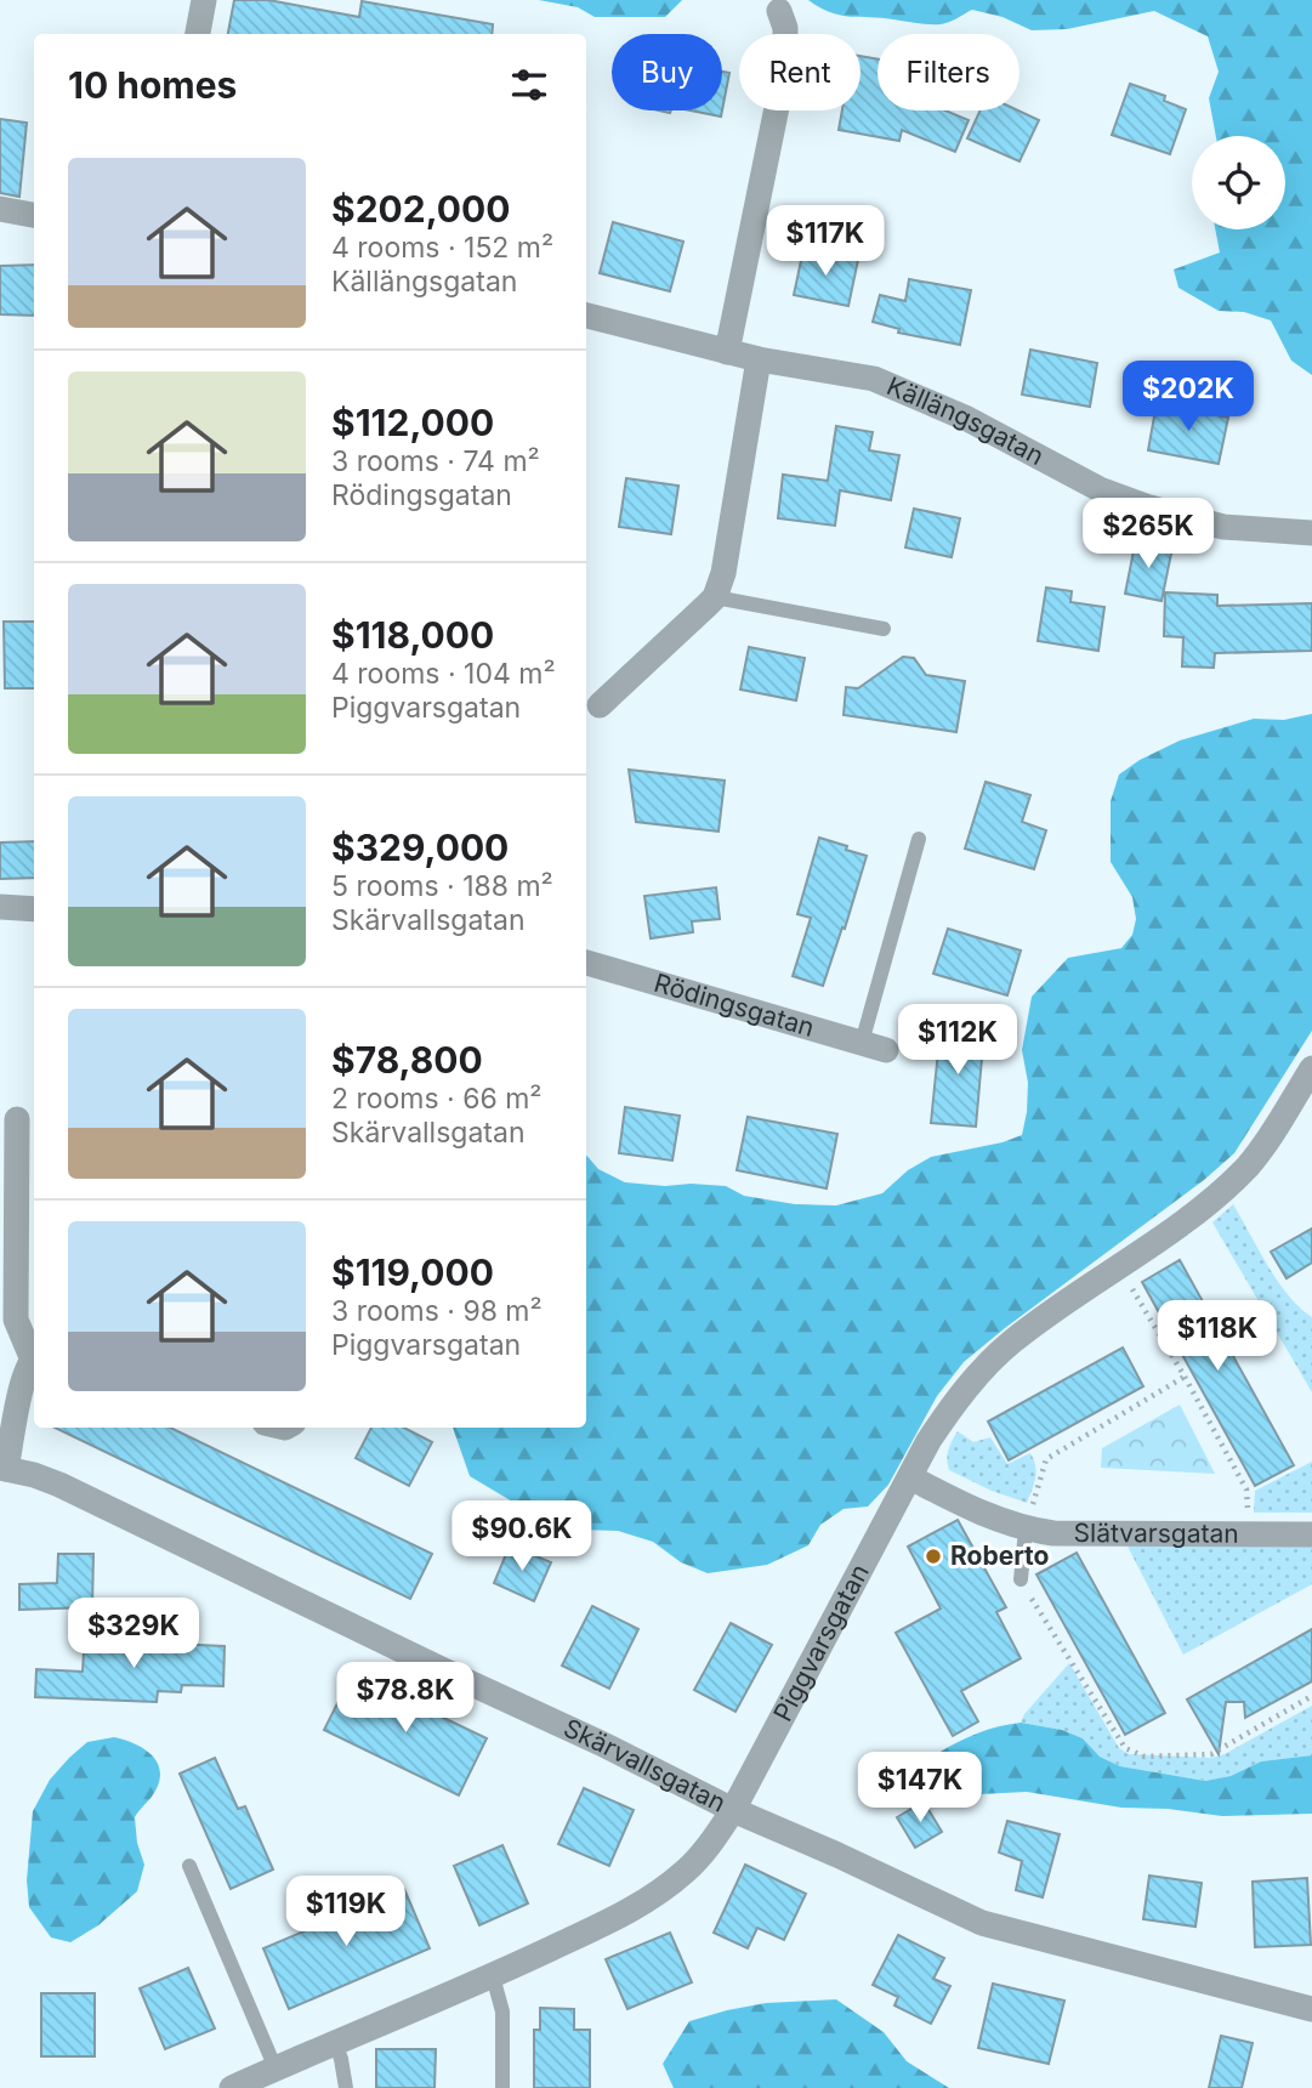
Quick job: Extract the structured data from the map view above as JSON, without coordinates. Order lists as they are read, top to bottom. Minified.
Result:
{"streets":{"street":["Källängsgatan","Rödingsgatan","Slätvarsgatan","Piggvarsgatan","Skärvallsgatan"]},"crossings":[["Slätvarsgatan","Piggvarsgatan"],["Piggvarsgatan","Skärvallsgatan"]],"places":["Roberto"],"page":{"chip":["Buy","Rent","Filters"],"heading":"10 homes","list":[{"name":"$202,000","note":"4 rooms · 152 m² · Källängsgatan"},{"name":"$112,000","note":"3 rooms · 74 m² · Rödingsgatan"},{"name":"$118,000","note":"4 rooms · 104 m² · Piggvarsgatan"},{"name":"$329,000","note":"5 rooms · 188 m² · Skärvallsgatan"},{"name":"$78,800","note":"2 rooms · 66 m² · Skärvallsgatan"},{"name":"$119,000","note":"3 rooms · 98 m² · Piggvarsgatan"}],"price":["$117K","$202K","$265K","$112K","$118K","$90.6K","$329K","$78.8K","$147K","$119K"]}}
